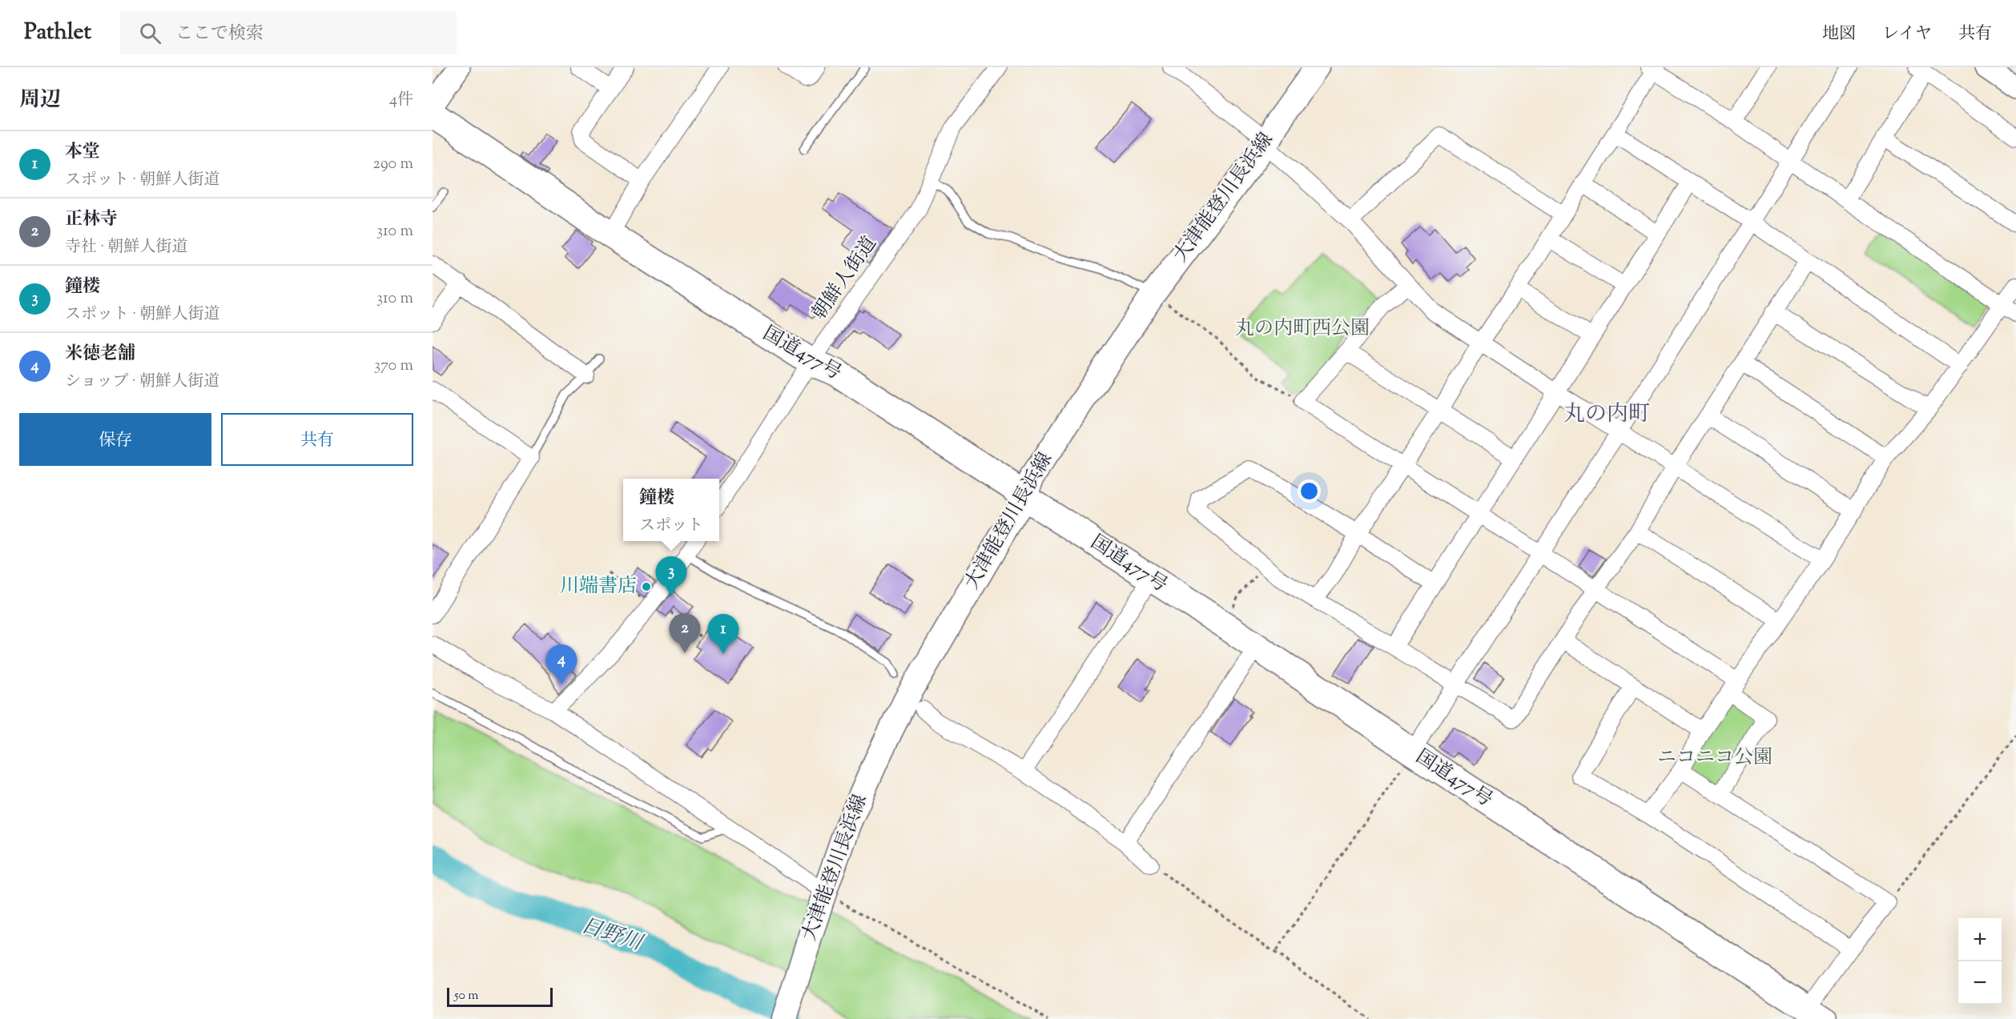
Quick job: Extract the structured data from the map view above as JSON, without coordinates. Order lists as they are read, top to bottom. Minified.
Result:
{"streets":{"highway":["国道477号"],"main road":["大津能登川長浜線"],"street":["朝鮮人街道"]},"crossings":[["大津能登川長浜線","国道477号"],["朝鮮人街道","国道477号"]],"districts":["丸の内町"],"water":["日野川"],"parks":["丸の内町西公園","ニコニコ公園"],"places":["川端書店"],"scale_bar":"50 m","page":{"header":"Pathlet","search":"ここで検索","nav":["地図","レイヤ","共有"],"heading":["周辺","4件"],"list":[{"mark":"1","name":"本堂","note":"スポット · 朝鮮人街道","value":"290 m"},{"mark":"2","name":"正林寺","note":"寺社 · 朝鮮人街道","value":"310 m"},{"mark":"3","name":"鐘楼","note":"スポット · 朝鮮人街道","value":"310 m"},{"mark":"4","name":"米徳老舗","note":"ショップ · 朝鮮人街道","value":"370 m"}],"buttons":["保存","共有"],"popup":["鐘楼","スポット"],"pins":["3","2","1","4"],"map_buttons":["+","−"],"scale":"50 m"}}
